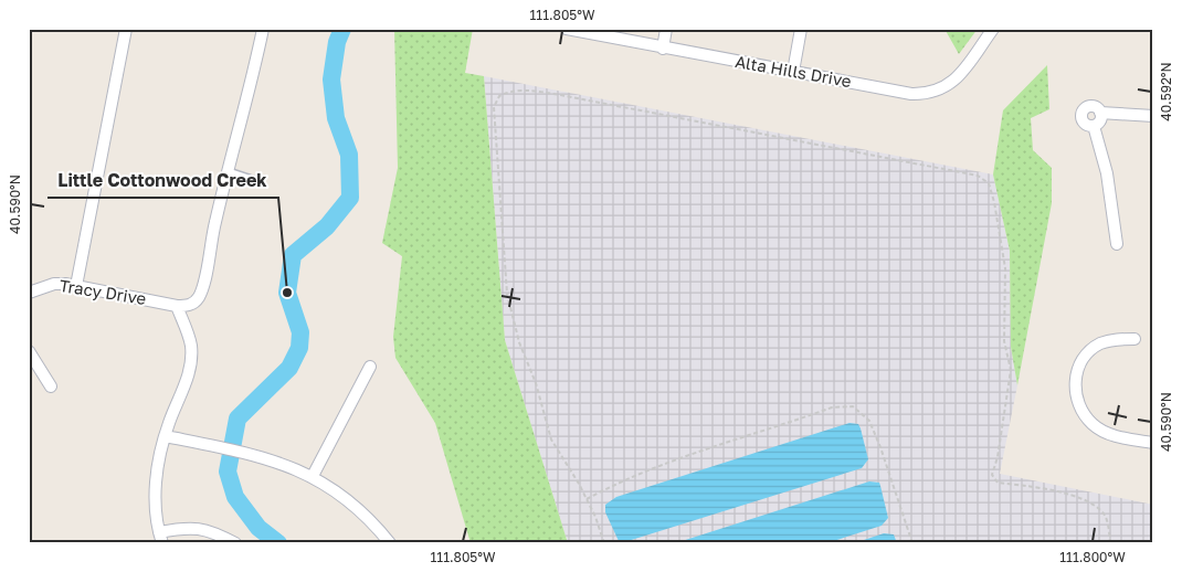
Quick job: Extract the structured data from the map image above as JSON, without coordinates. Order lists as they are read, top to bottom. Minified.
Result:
{"streets":{"street":["Alta Hills Drive","Tracy Drive"]},"places":["Little Cottonwood Creek"],"coordinates":["111.805°W","40.592°N","40.590°N","111.800°W"]}
